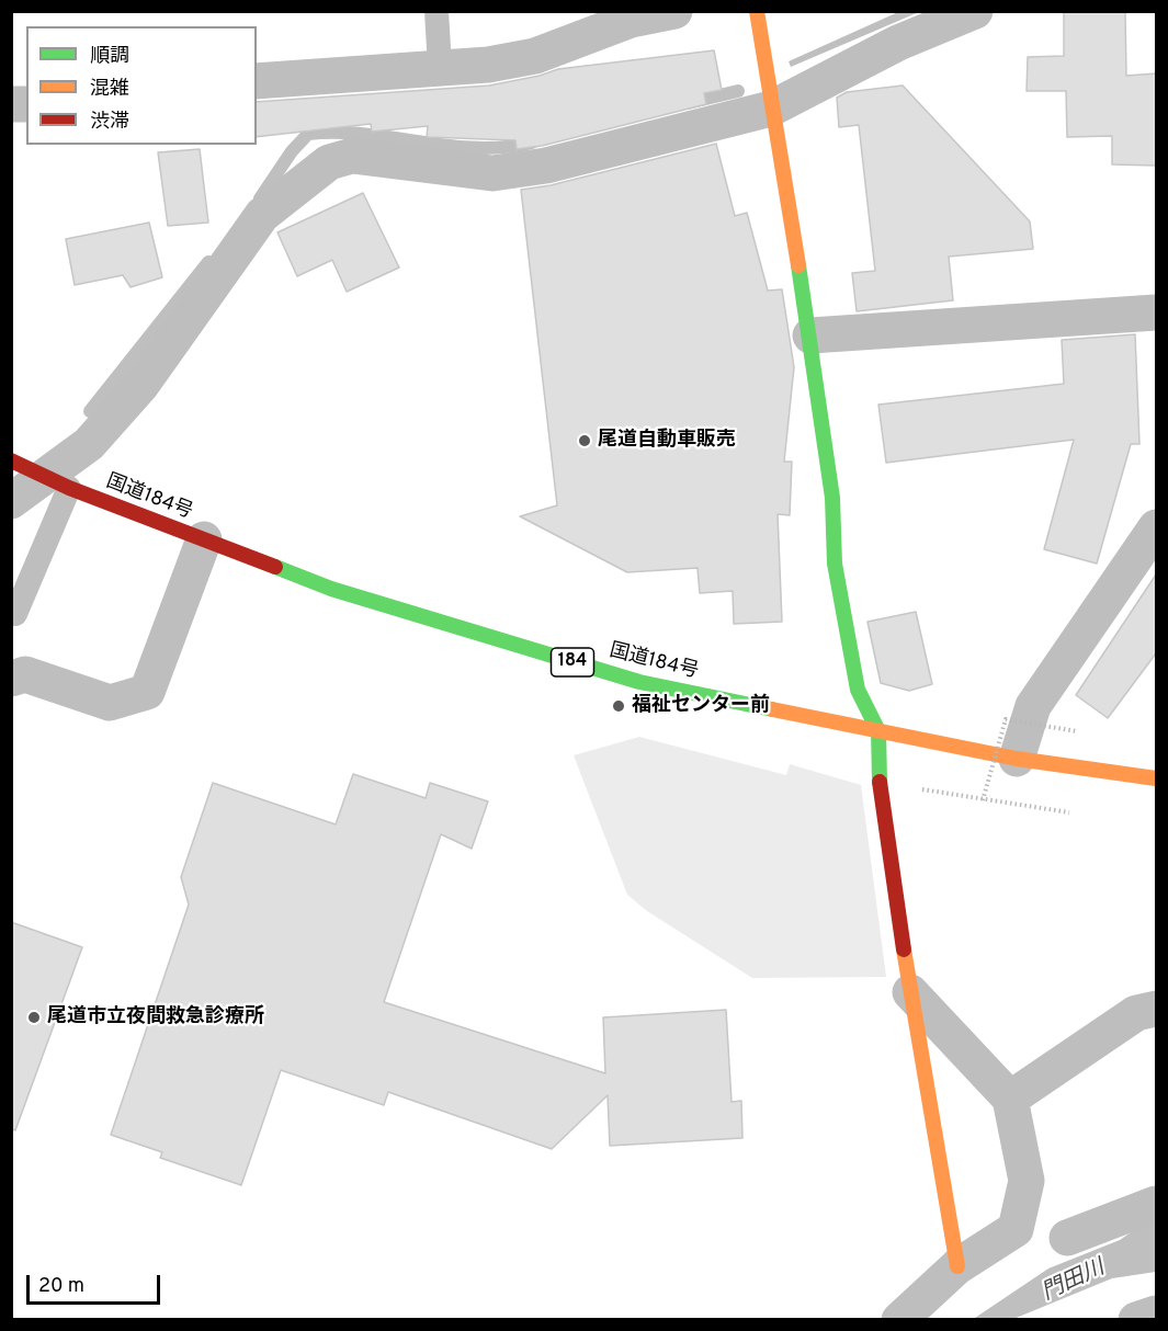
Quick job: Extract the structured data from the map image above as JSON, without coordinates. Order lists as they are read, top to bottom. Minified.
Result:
{"streets":{"main road":["国道184号","184"]},"water":["門田川"],"places":["尾道自動車販売","福祉センター前","尾道市立夜間救急診療所"],"legend":["順調","混雑","渋滞"],"scale_bar":"20 m"}
